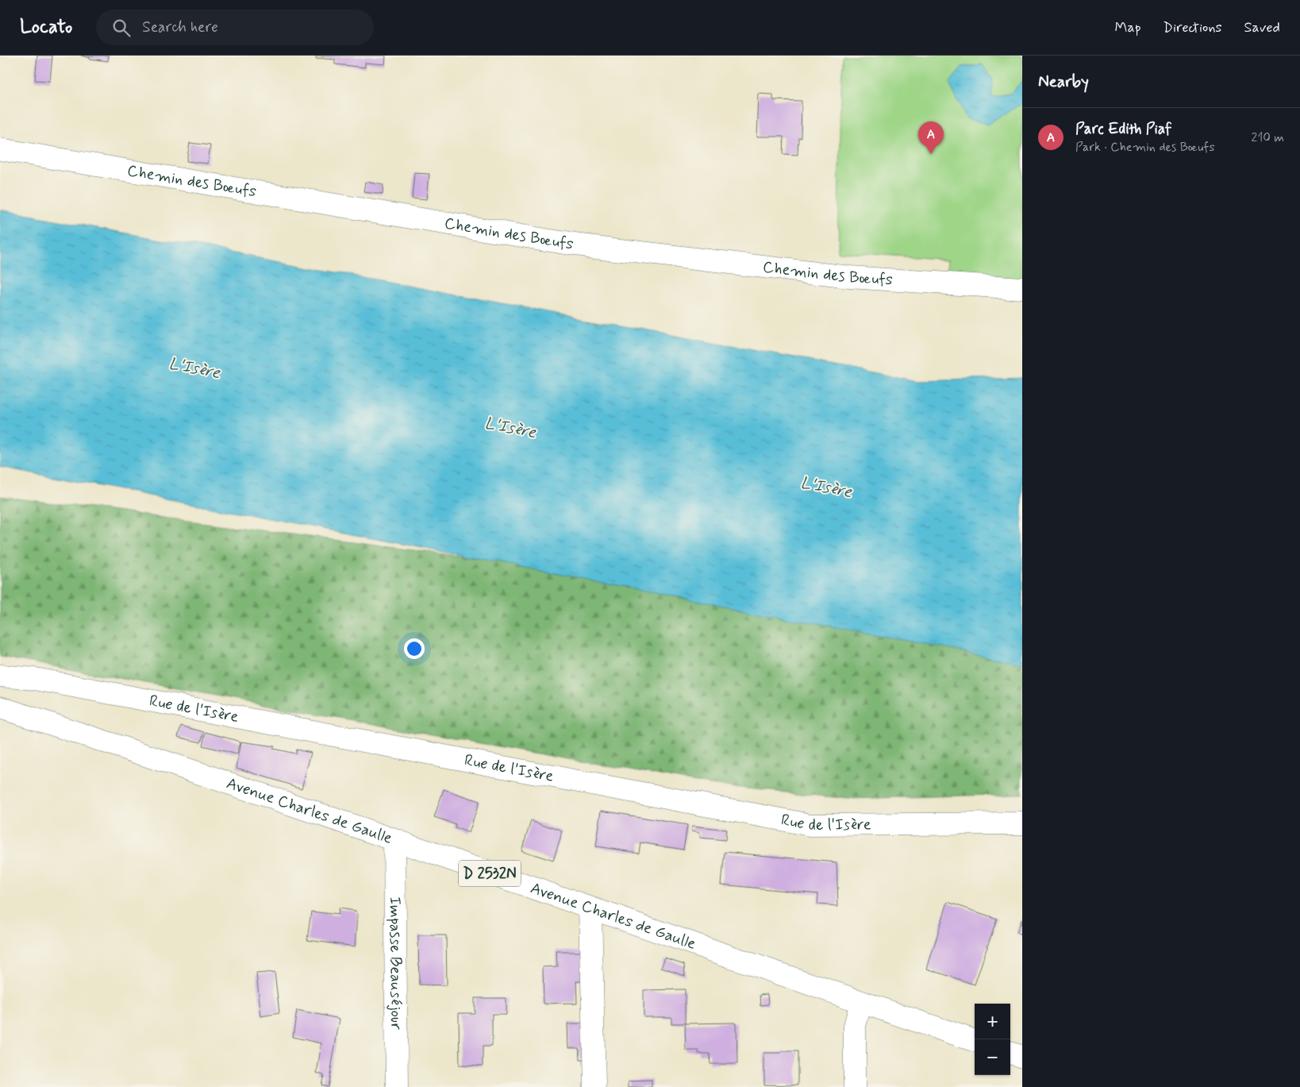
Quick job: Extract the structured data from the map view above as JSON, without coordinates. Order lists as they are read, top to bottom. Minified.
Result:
{"streets":{"street":["Chemin des Bœufs","Rue de l'Isère","Avenue Charles de Gaulle","D 2532N","Impasse Beauséjour"]},"crossings":[["Avenue Charles de Gaulle","Impasse Beauséjour"]],"water":["L'Isère"],"page":{"header":"Locato","search":"Search here","nav":["Map","Directions","Saved"],"heading":"Nearby","list":[{"mark":"A","name":"Parc Edith Piaf","note":"Park · Chemin des Bœufs","value":"210 m"}],"pins":"A","map_buttons":["+","−"]}}
